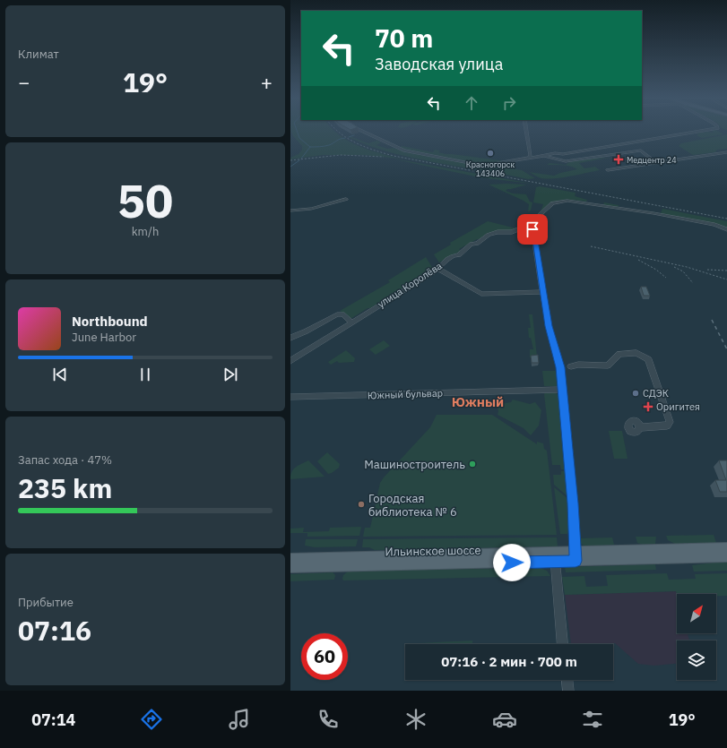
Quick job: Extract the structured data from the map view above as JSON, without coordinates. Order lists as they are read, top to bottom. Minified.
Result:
{"streets":{"main road":["Ильинское шоссе"],"street":["улица Королёва","Южный бульвар"]},"districts":["Южный"],"places":{"other":["Красногорск 143406","СДЭК","Машиностроитель","Городская библиотека № 6"],"health":["Медцентр 24","Оригитея"]},"north":"top right","page":{"tile":["Климат",["50","km/h"],["Запас хода · 47%","235 km"],["Прибытие","07:16"]],"turn":["70 m","Заводская улица"],"heat":["−","19°","+"],"song":["Northbound","June Harbor"],"limit":"60","trip":"07:16 · 2 мин · 700 m","tabs":["07:14","19°"]}}
